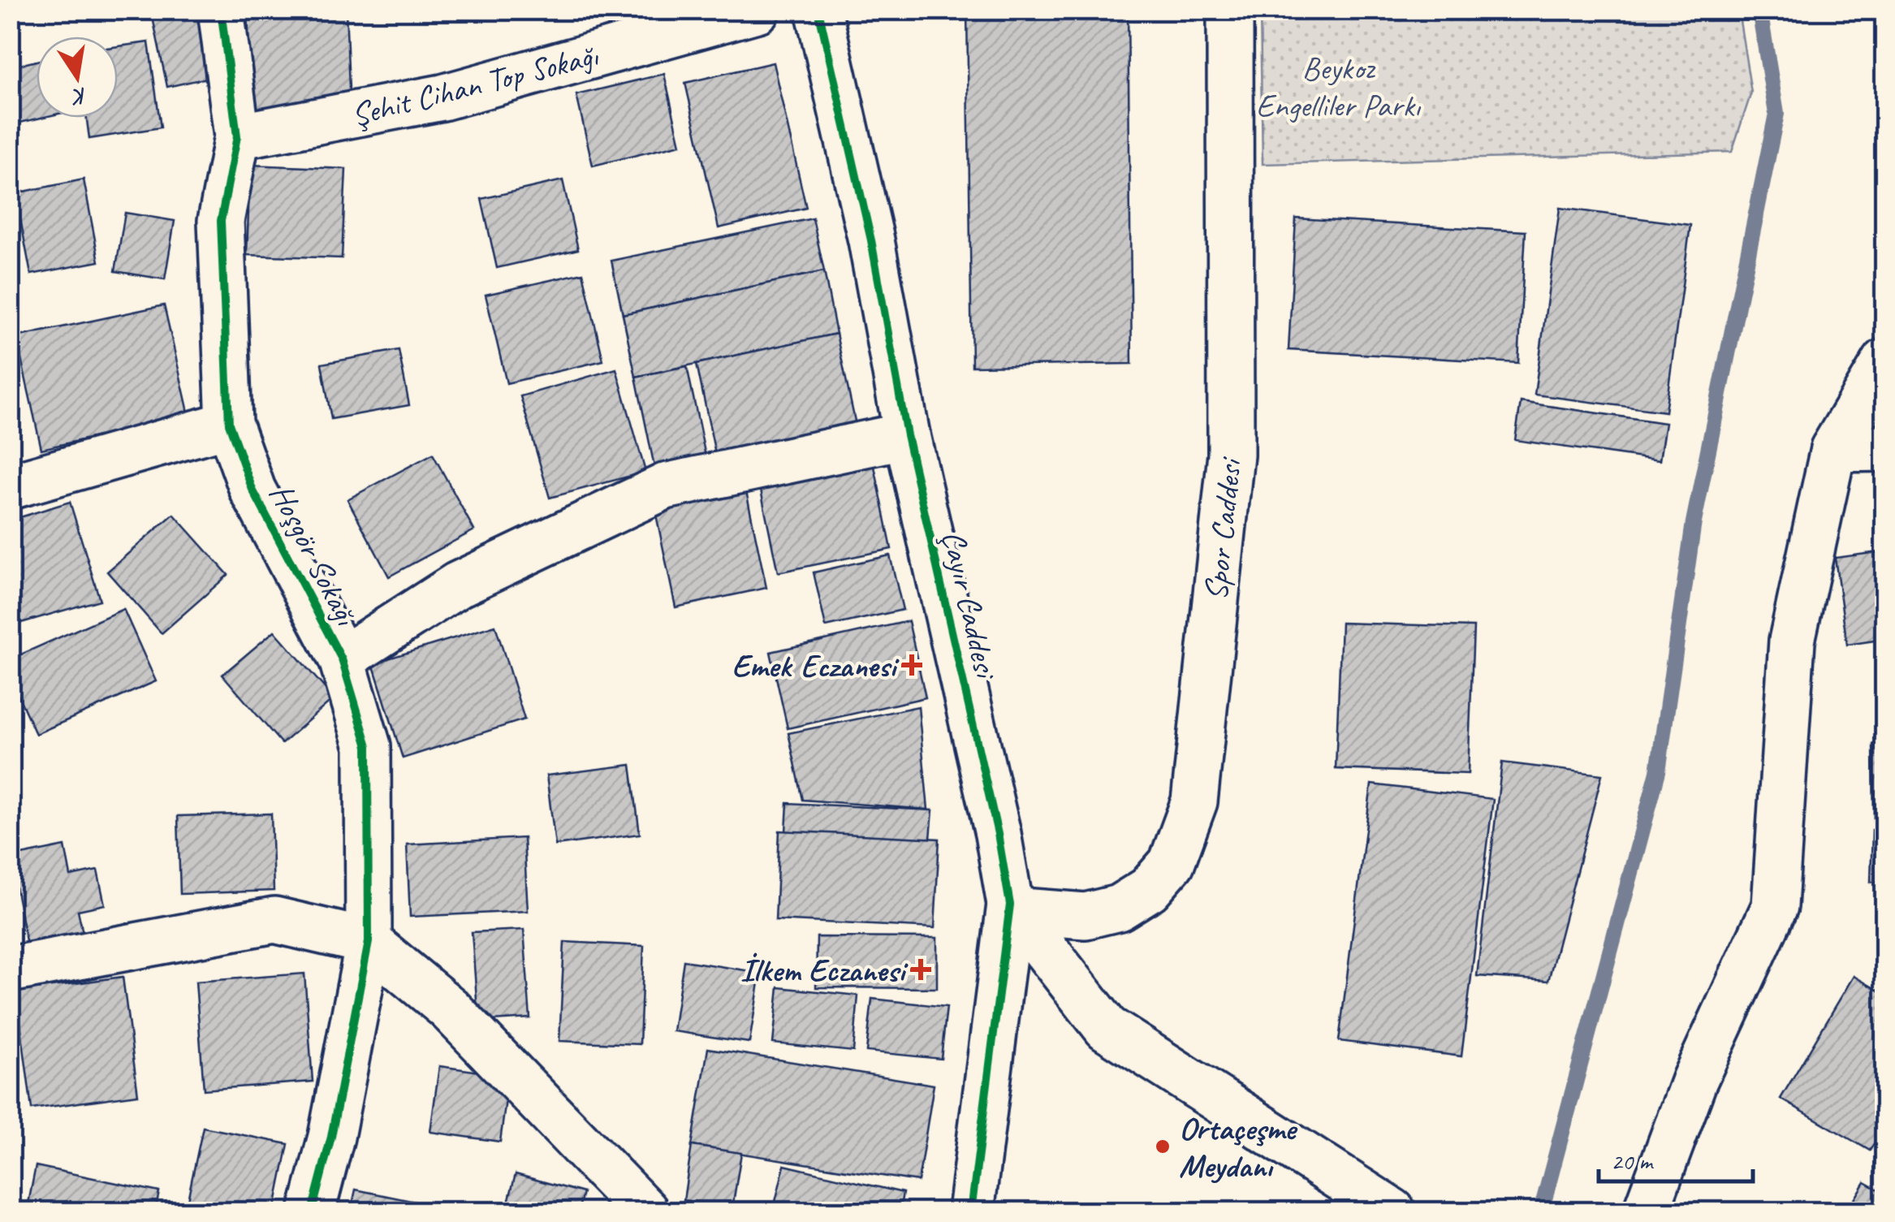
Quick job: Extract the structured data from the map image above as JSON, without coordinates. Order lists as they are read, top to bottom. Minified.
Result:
{"streets":{"street":["Şehit Cihan Top Sokağı","Spor Caddesi","Hoşgör Sokağı","Çayır Caddesi"]},"crossings":[["Şehit Cihan Top Sokağı","Hoşgör Sokağı"],["Spor Caddesi","Çayır Caddesi"]],"parks":["Beykoz Engelliler Parkı"],"places":{"health":["Emek Eczanesi","İlkem Eczanesi"],"other":["Ortaçeşme Meydanı"]},"scale_bar":"20 m","north":"bottom"}
